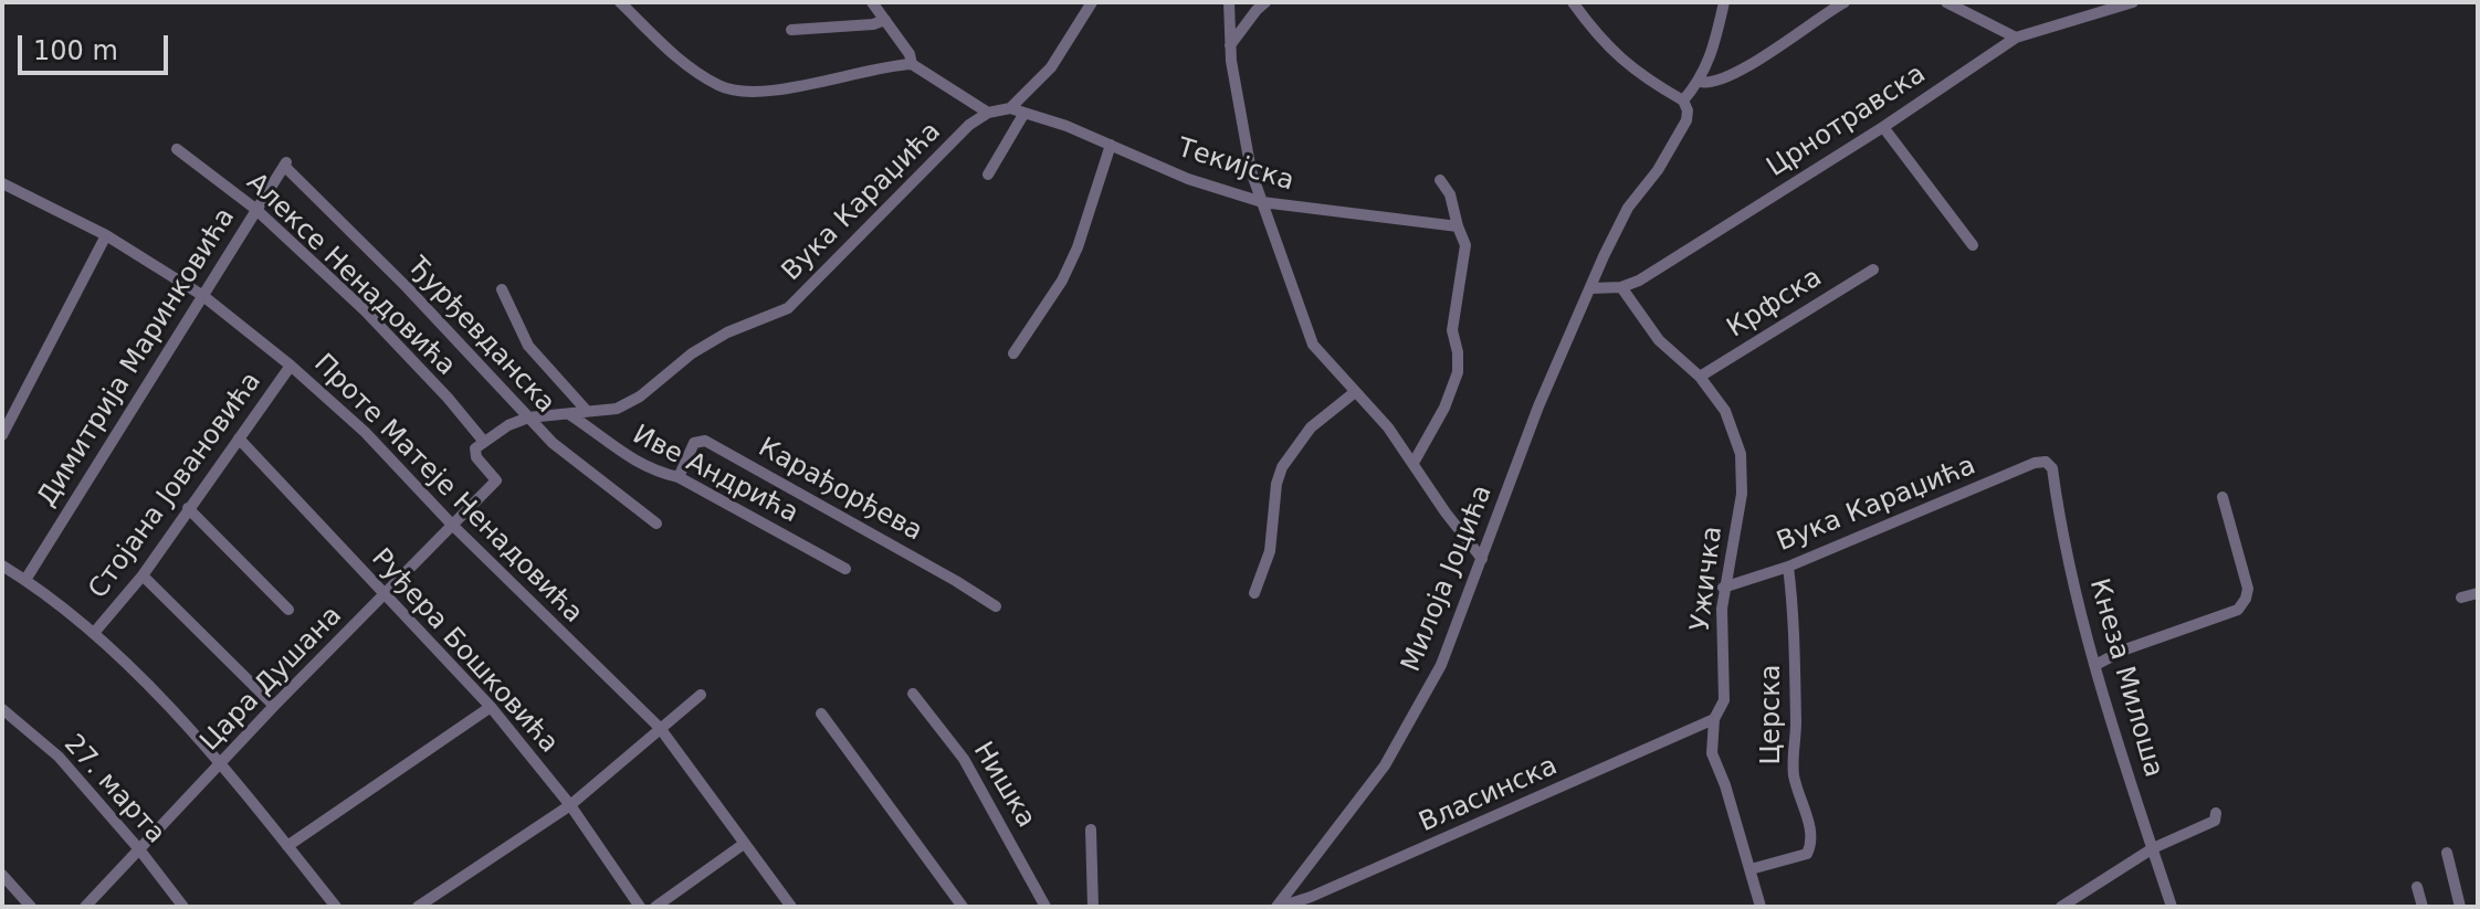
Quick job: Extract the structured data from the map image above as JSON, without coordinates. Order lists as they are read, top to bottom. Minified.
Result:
{"streets":{"street":["Црнотравска","Текијска","Вука Караџића","Алексе Ненадовића","Крфска","Ђурђевданска","Димитрија Маринковића","Иве Андрића","Стојана Јовановића","Проте Матеје Ненадовића","Карађорђева","Милоја Јоцића","Ужичка","Руђера Бошковића","Кнеза Милоша","Цара Душана","Церска","Нишка","27. марта","Власинска"]},"crossings":[["Црнотравска","Милоја Јоцића"],["Црнотравска","Ужичка"],["Вука Караџића","Алексе Ненадовића"],["Вука Караџића","Ђурђевданска"],["Вука Караџића","Иве Андрића"],["Вука Караџића","Ужичка"],["Вука Караџића","Кнеза Милоша"],["Вука Караџића","Цара Душана"],["Вука Караџића","Церска"],["Алексе Ненадовића","Димитрија Маринковића"],["Алексе Ненадовића","Цара Душана"],["Крфска","Ужичка"],["Ђурђевданска","Димитрија Маринковића"],["Димитрија Маринковића","Проте Матеје Ненадовића"],["Иве Андрића","Карађорђева"],["Стојана Јовановића","Проте Матеје Ненадовића"],["Стојана Јовановића","Руђера Бошковића"],["Проте Матеје Ненадовића","Цара Душана"],["Милоја Јоцића","Власинска"],["Ужичка","Церска"],["Ужичка","Власинска"],["Руђера Бошковића","Цара Душана"],["Цара Душана","27. марта"]],"scale_bar":"100 m"}
